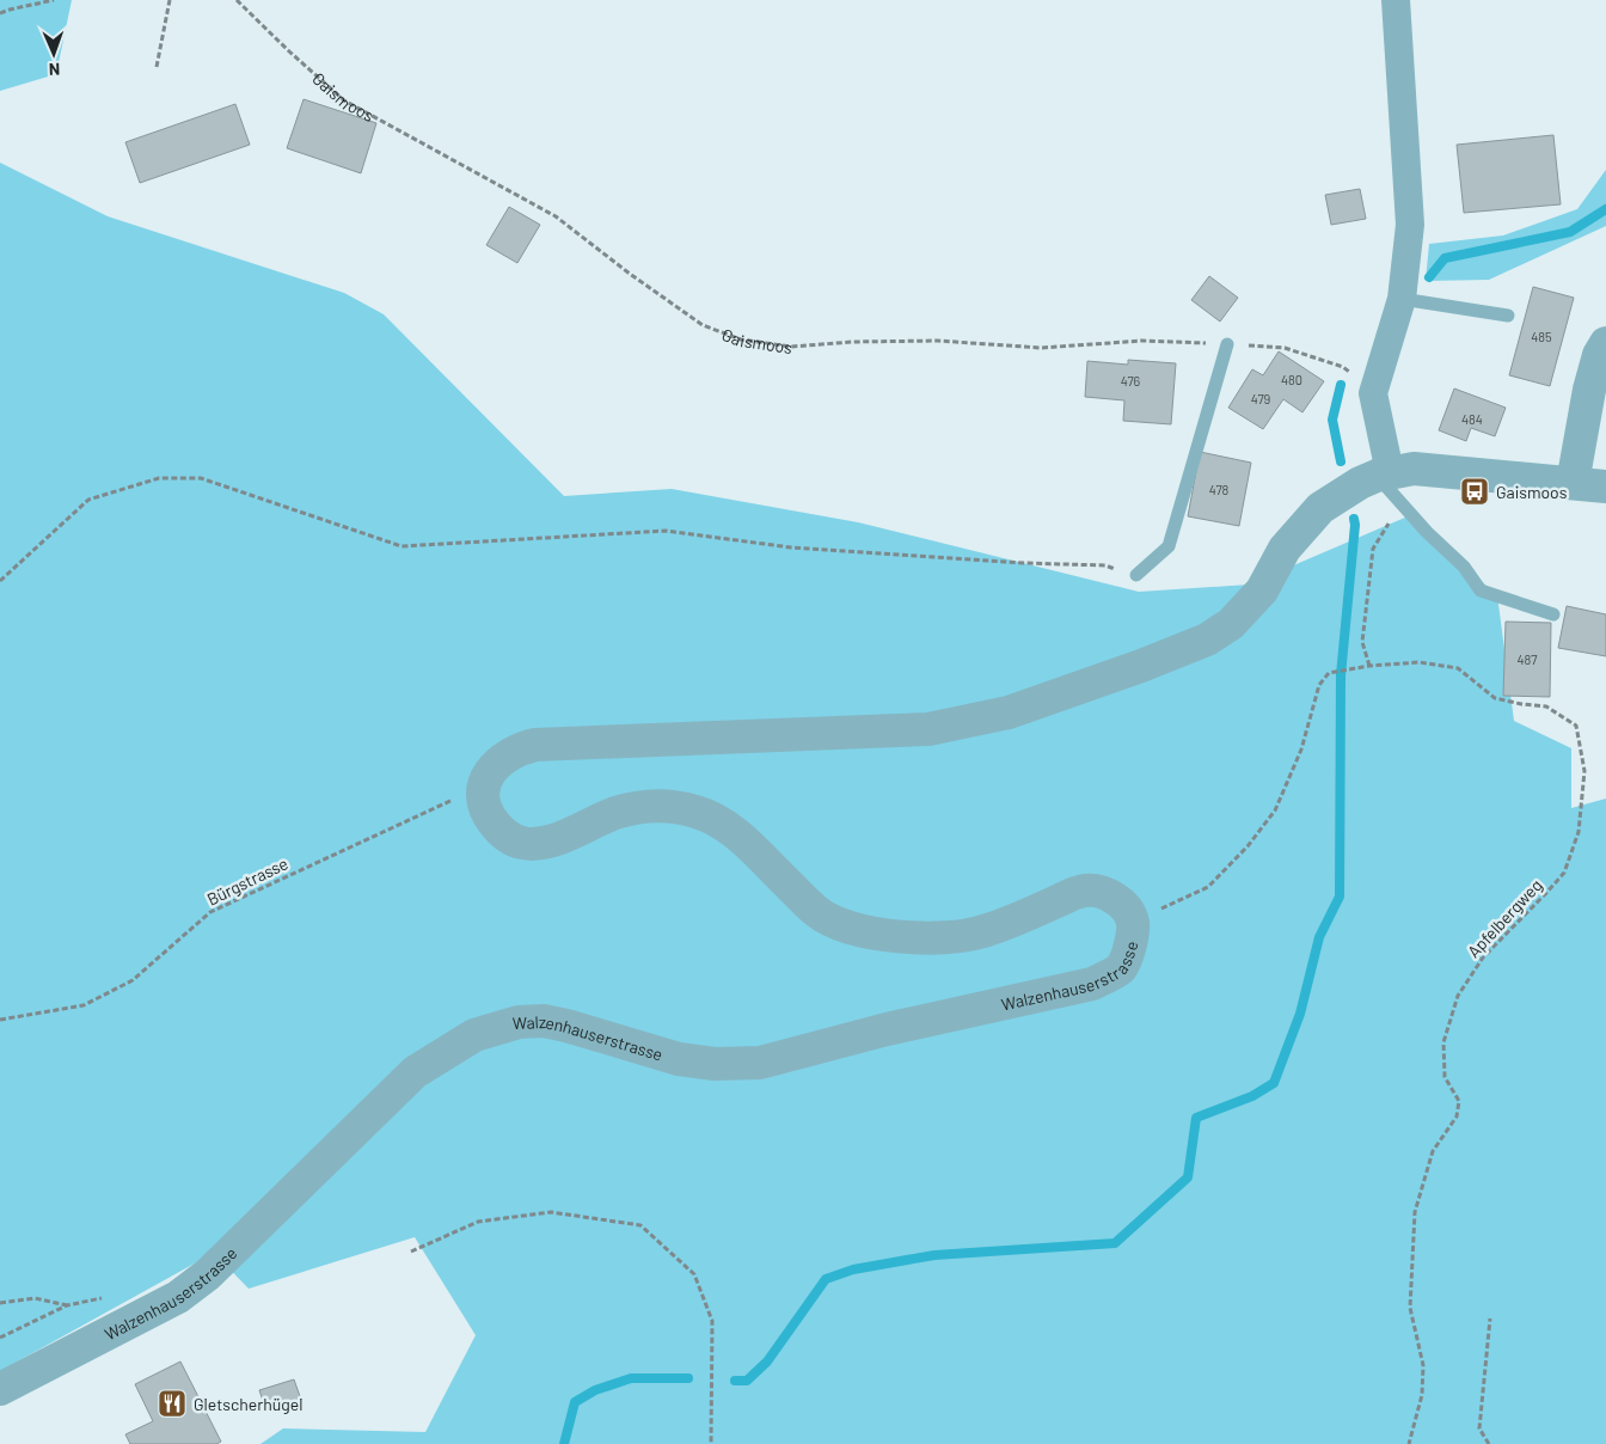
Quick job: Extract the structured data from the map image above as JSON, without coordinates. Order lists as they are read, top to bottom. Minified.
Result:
{"streets":{"street":["Walzenhauserstrasse"],"path":["Gaismoos","Bürgstrasse","Apfelbergweg"]},"crossings":[["Bürgstrasse","Walzenhauserstrasse"],["Apfelbergweg","Walzenhauserstrasse"]],"places":{"bus stop":["Gaismoos"],"restaurant":["Gletscherhügel"]},"house_numbers":["485","480","476","479","484","478","487"],"north":"bottom"}
